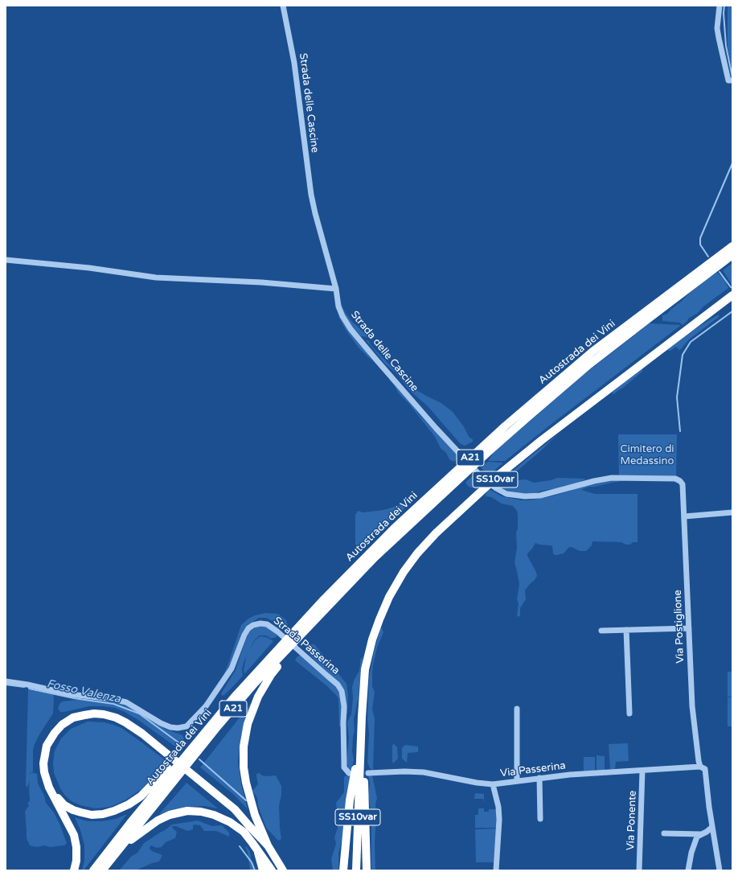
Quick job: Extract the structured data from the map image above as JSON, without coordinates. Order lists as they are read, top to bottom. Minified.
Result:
{"streets":{"highway":["Autostrada dei Vini","A21","SS10var"],"street":["Strada delle Cascine","Via Postiglione","Strada Passerina","Via Passerina","Via Ponente"]},"crossings":[["Strada delle Cascine","Via Postiglione"],["Via Postiglione","Via Passerina"],["Via Passerina","Via Ponente"]],"water":["Fosso Valenza"],"parks":["Cimitero di Medassino"]}
